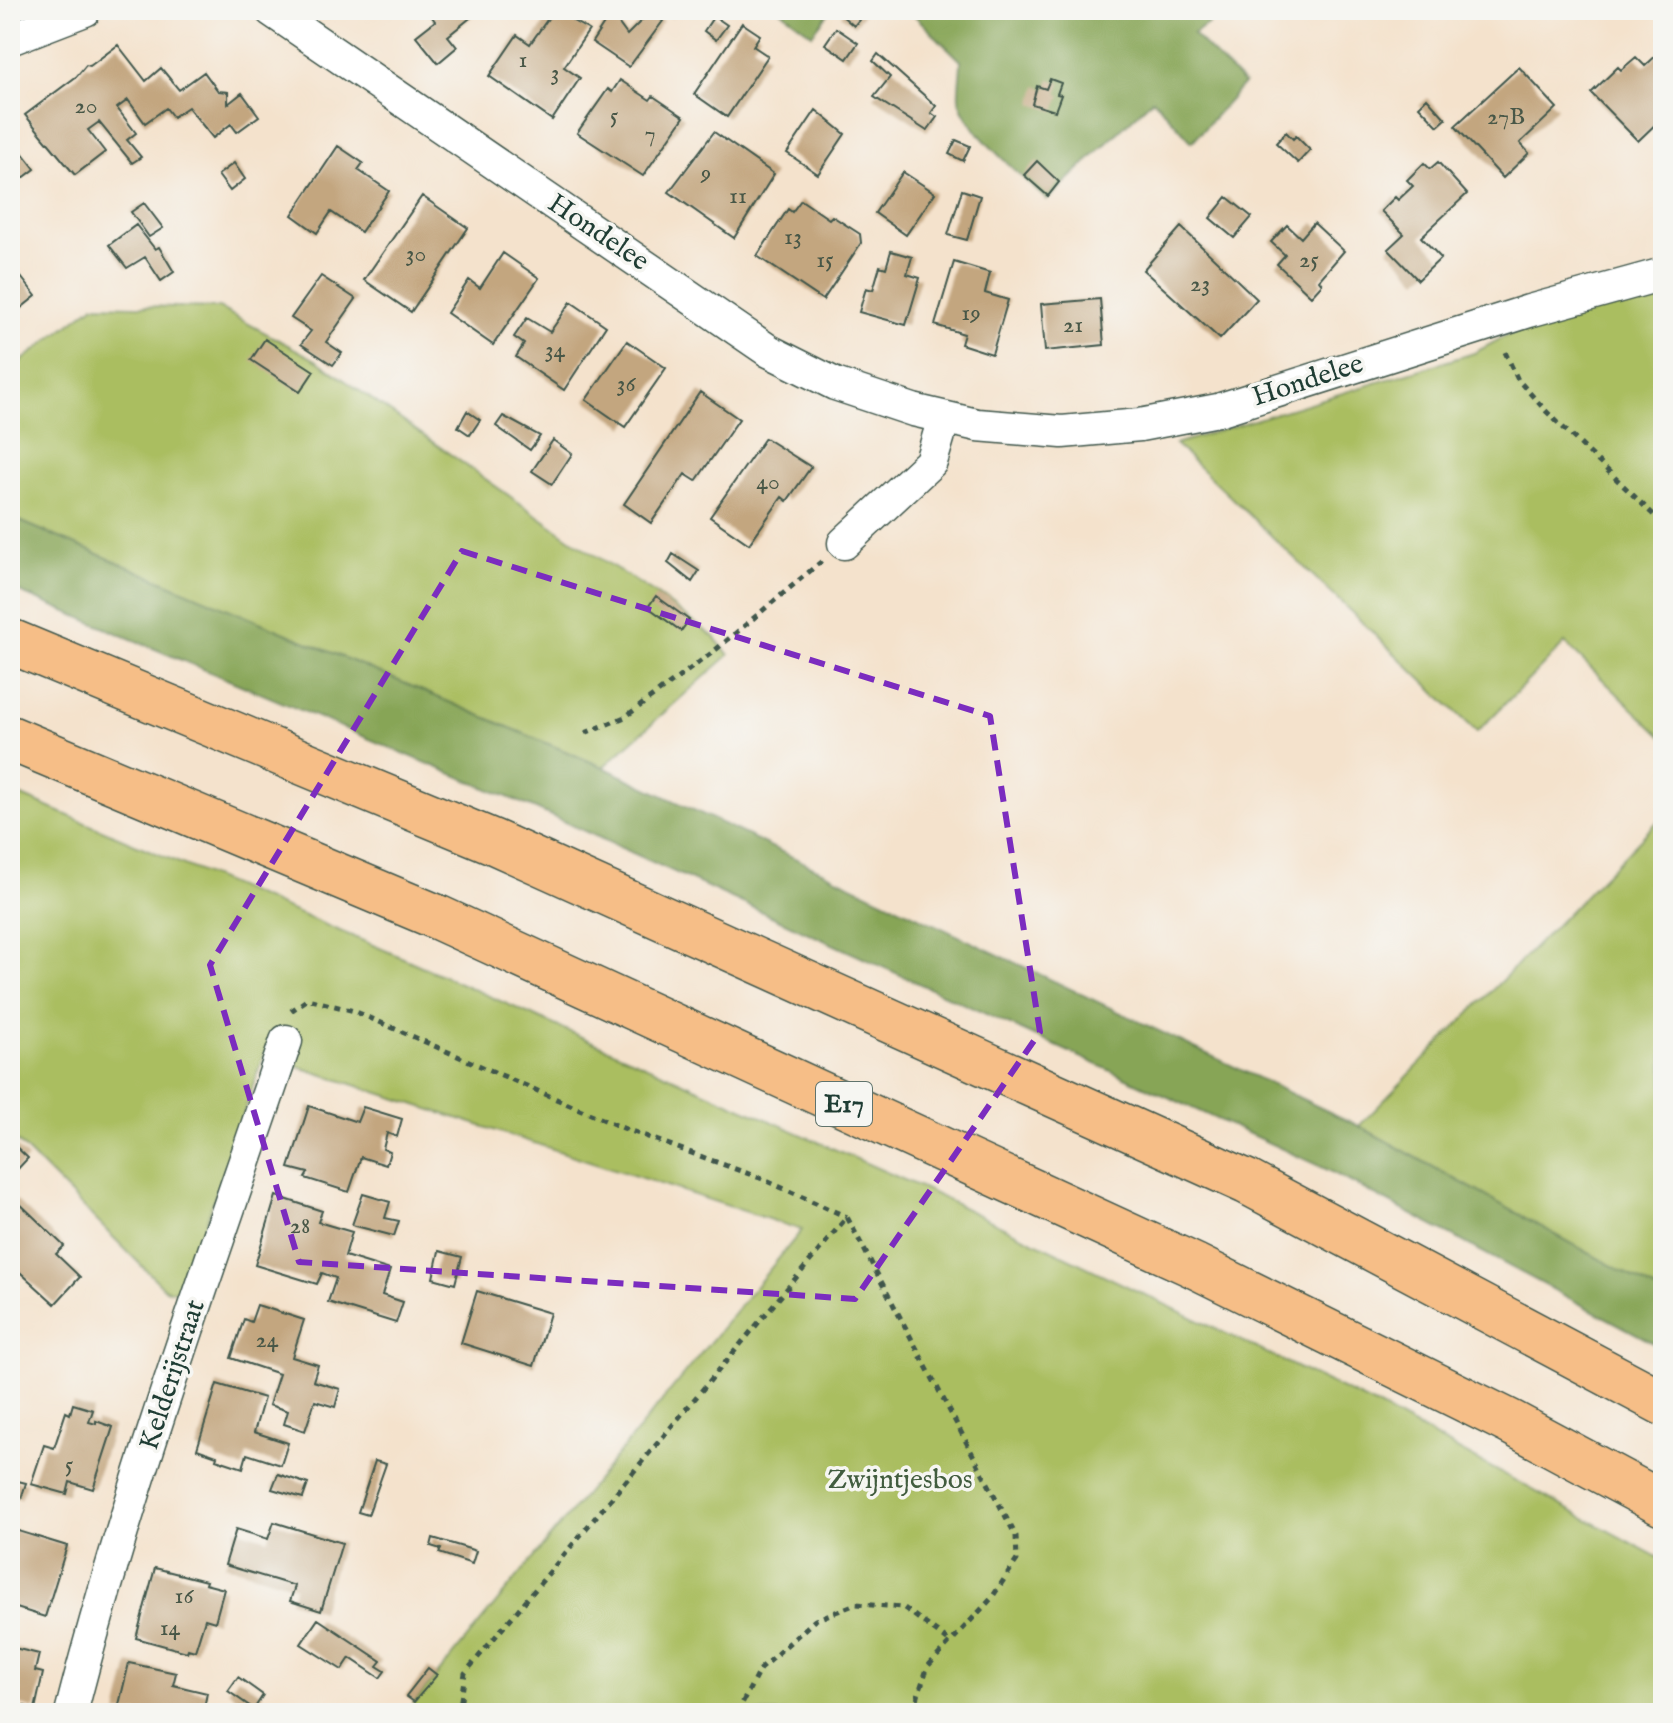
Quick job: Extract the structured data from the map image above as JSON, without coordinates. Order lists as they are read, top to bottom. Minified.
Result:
{"streets":{"highway":["E17"],"street":["Hondelee","Kelderijstraat"]},"parks":["Zwijntjesbos"],"house_numbers":["1","3","20","5","27B","7","9","11","13","30","15","25","23","19","21","34","36","40","28","24","5","16","14"]}
